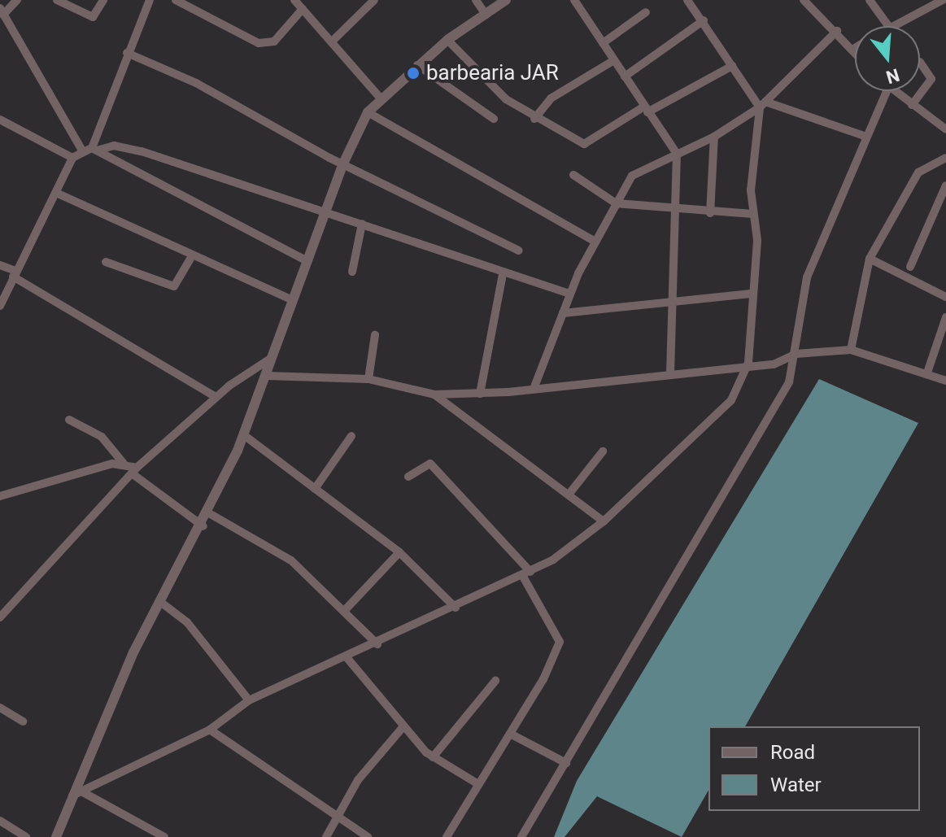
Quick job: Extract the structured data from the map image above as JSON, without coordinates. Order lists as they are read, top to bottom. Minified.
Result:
{"places":["barbearia JAR"],"legend":["Road","Water"],"north":"bottom"}
